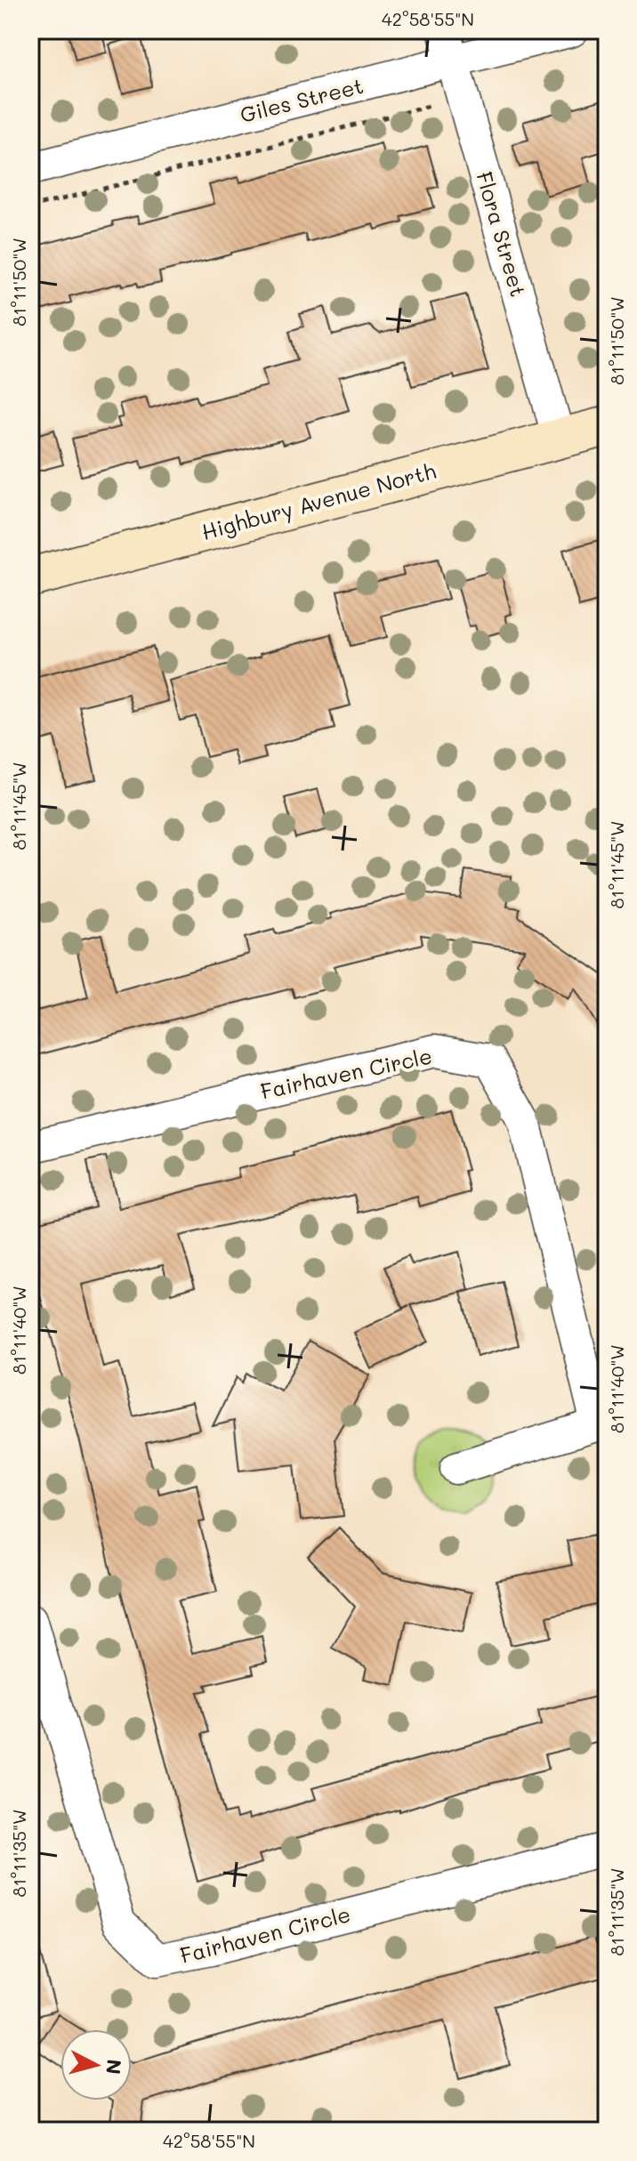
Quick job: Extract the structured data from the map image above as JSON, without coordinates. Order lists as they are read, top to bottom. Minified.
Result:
{"streets":{"main road":["Highbury Avenue North"],"street":["Giles Street","Flora Street","Fairhaven Circle"]},"crossings":[["Giles Street","Flora Street"],["Flora Street","Highbury Avenue North"]],"north":"right","coordinates":["42°58'55\"N","81°11'50\"W","81°11'45\"W","81°11'40\"W","81°11'35\"W"]}
